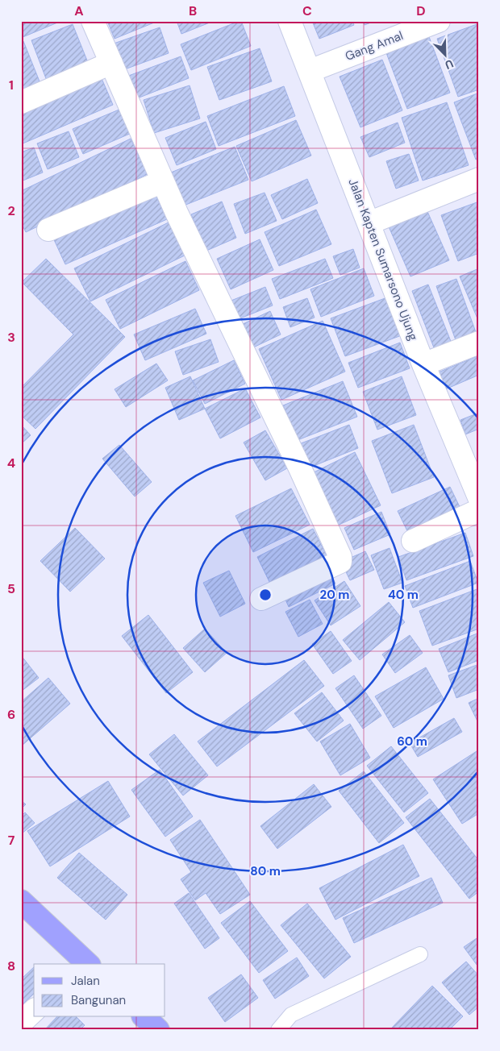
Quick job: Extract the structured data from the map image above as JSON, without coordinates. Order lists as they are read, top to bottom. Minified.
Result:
{"streets":{"street":["Gang Amal","Jalan Kapten Sumarsono Ujung"]},"crossings":[["Gang Amal","Jalan Kapten Sumarsono Ujung"]],"legend":["Jalan","Bangunan"],"north":"bottom right","grid":{"columns":["A","B","C","D"],"rows":["1","2","3","4","5","6","7","8"]},"rings":["20 m","40 m","60 m","80 m"]}
